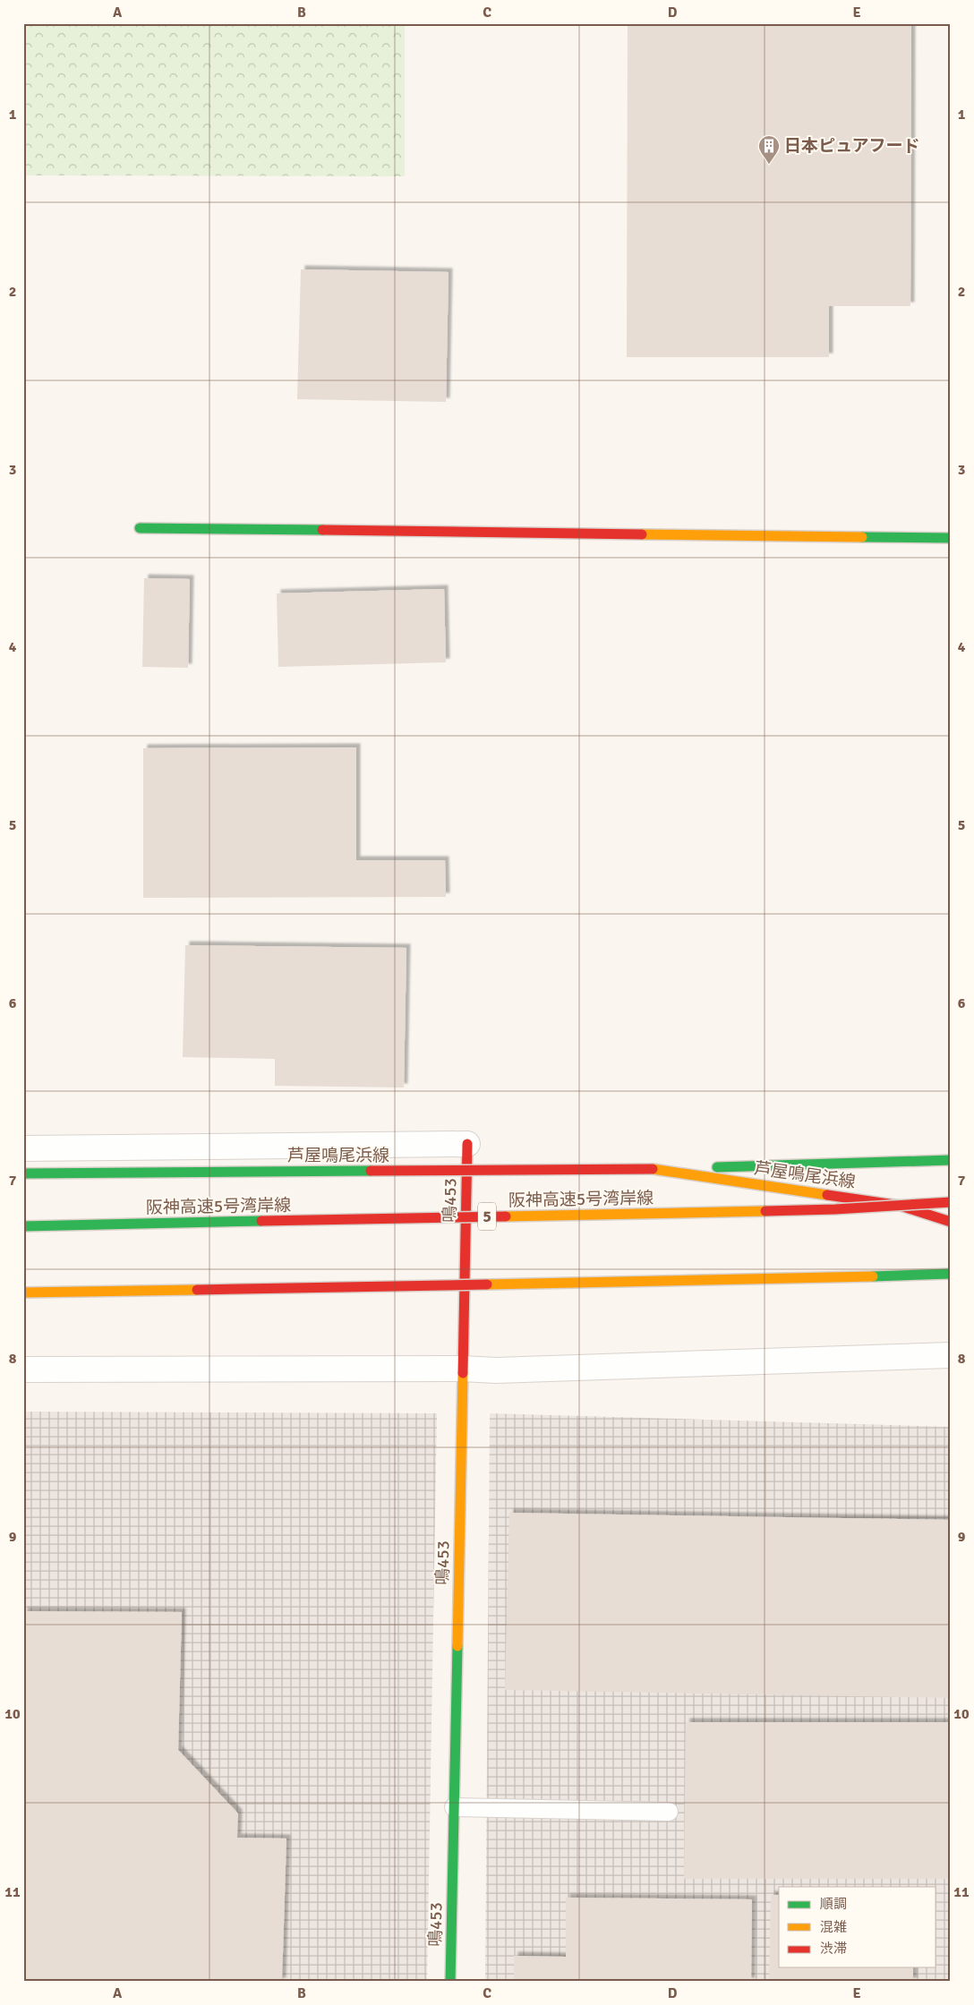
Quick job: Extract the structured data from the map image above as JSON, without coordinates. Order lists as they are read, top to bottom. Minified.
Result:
{"streets":{"main road":["芦屋鳴尾浜線","阪神高速5号湾岸線","鳴453","5"]},"places":{"building":["日本ピュアフード"]},"legend":["順調","混雑","渋滞"],"grid":{"columns":["A","B","C","D","E"],"rows":["1","2","3","4","5","6","7","8","9","10","11"]}}
